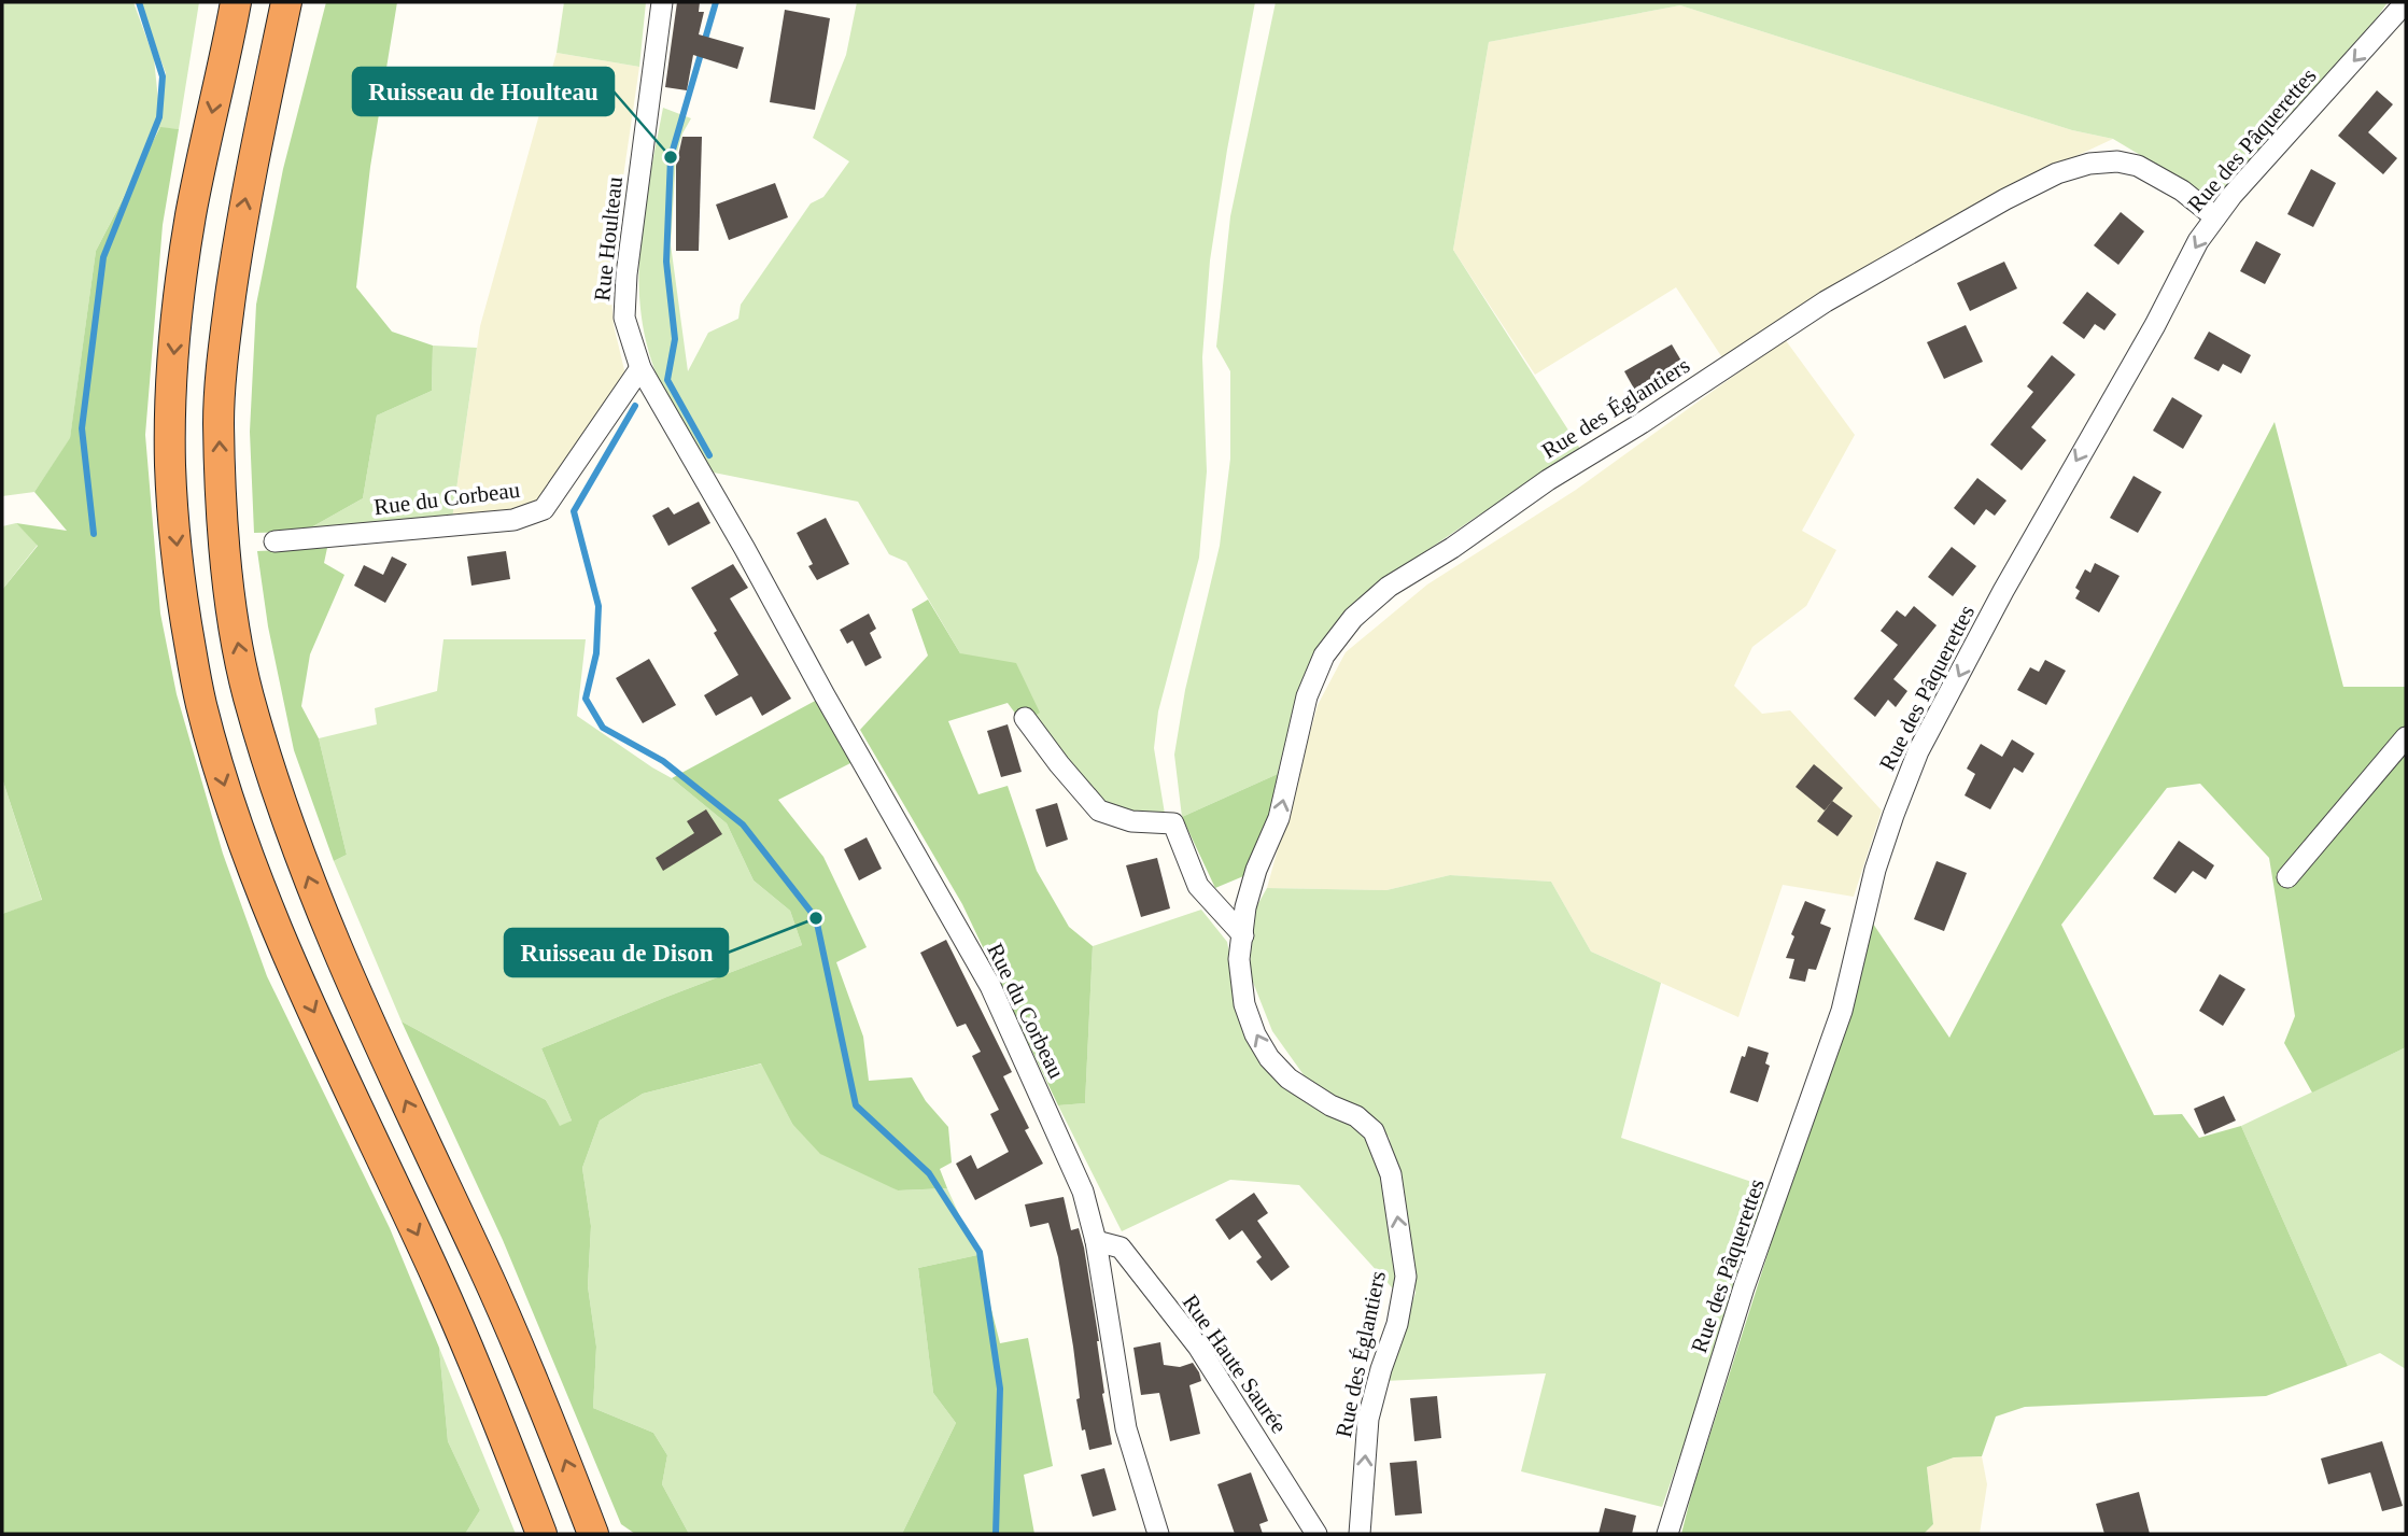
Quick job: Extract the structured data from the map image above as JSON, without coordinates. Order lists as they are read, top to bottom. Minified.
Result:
{"streets":{"street":["Rue des Pâquerettes","Rue Houlteau","Rue des Églantiers","Rue du Corbeau","Rue Haute Saurée"]},"crossings":[["Rue des Pâquerettes","Rue des Églantiers"],["Rue Houlteau","Rue du Corbeau"],["Rue du Corbeau","Rue Haute Saurée"]],"one_way":["Rue des Pâquerettes"],"places":["Ruisseau de Houlteau","Ruisseau de Dison"]}
